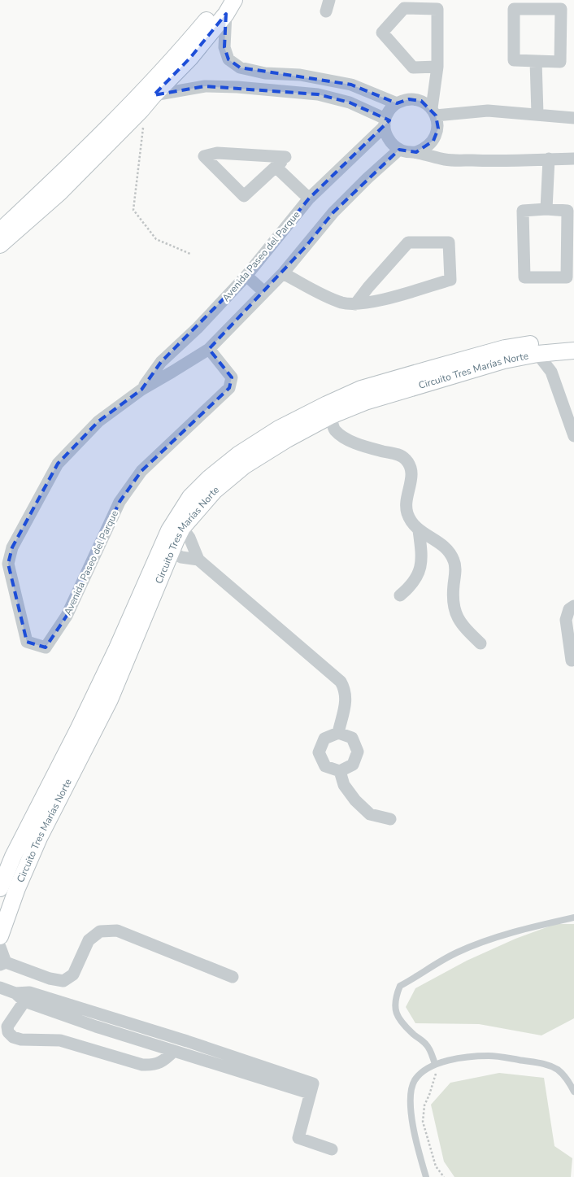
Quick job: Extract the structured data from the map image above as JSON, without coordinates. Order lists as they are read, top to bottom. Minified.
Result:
{"streets":{"street":["Avenida Paseo del Parque","Circuito Tres Marías Norte"]}}
